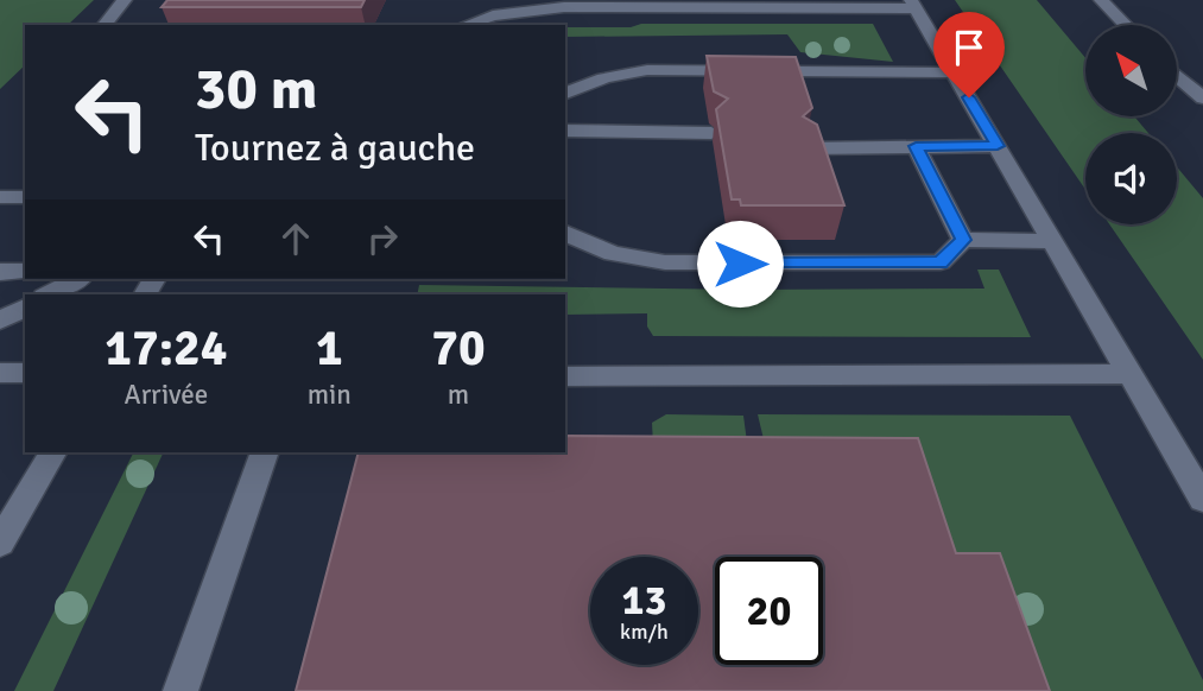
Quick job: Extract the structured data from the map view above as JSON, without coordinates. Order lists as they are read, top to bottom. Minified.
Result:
{"north":"top left","page":{"turn":["30 m","Tournez à gauche"],"eta":["17:24","Arrivée","1","min","70","m"],"speed":"13 km/h","limit":"20"}}
